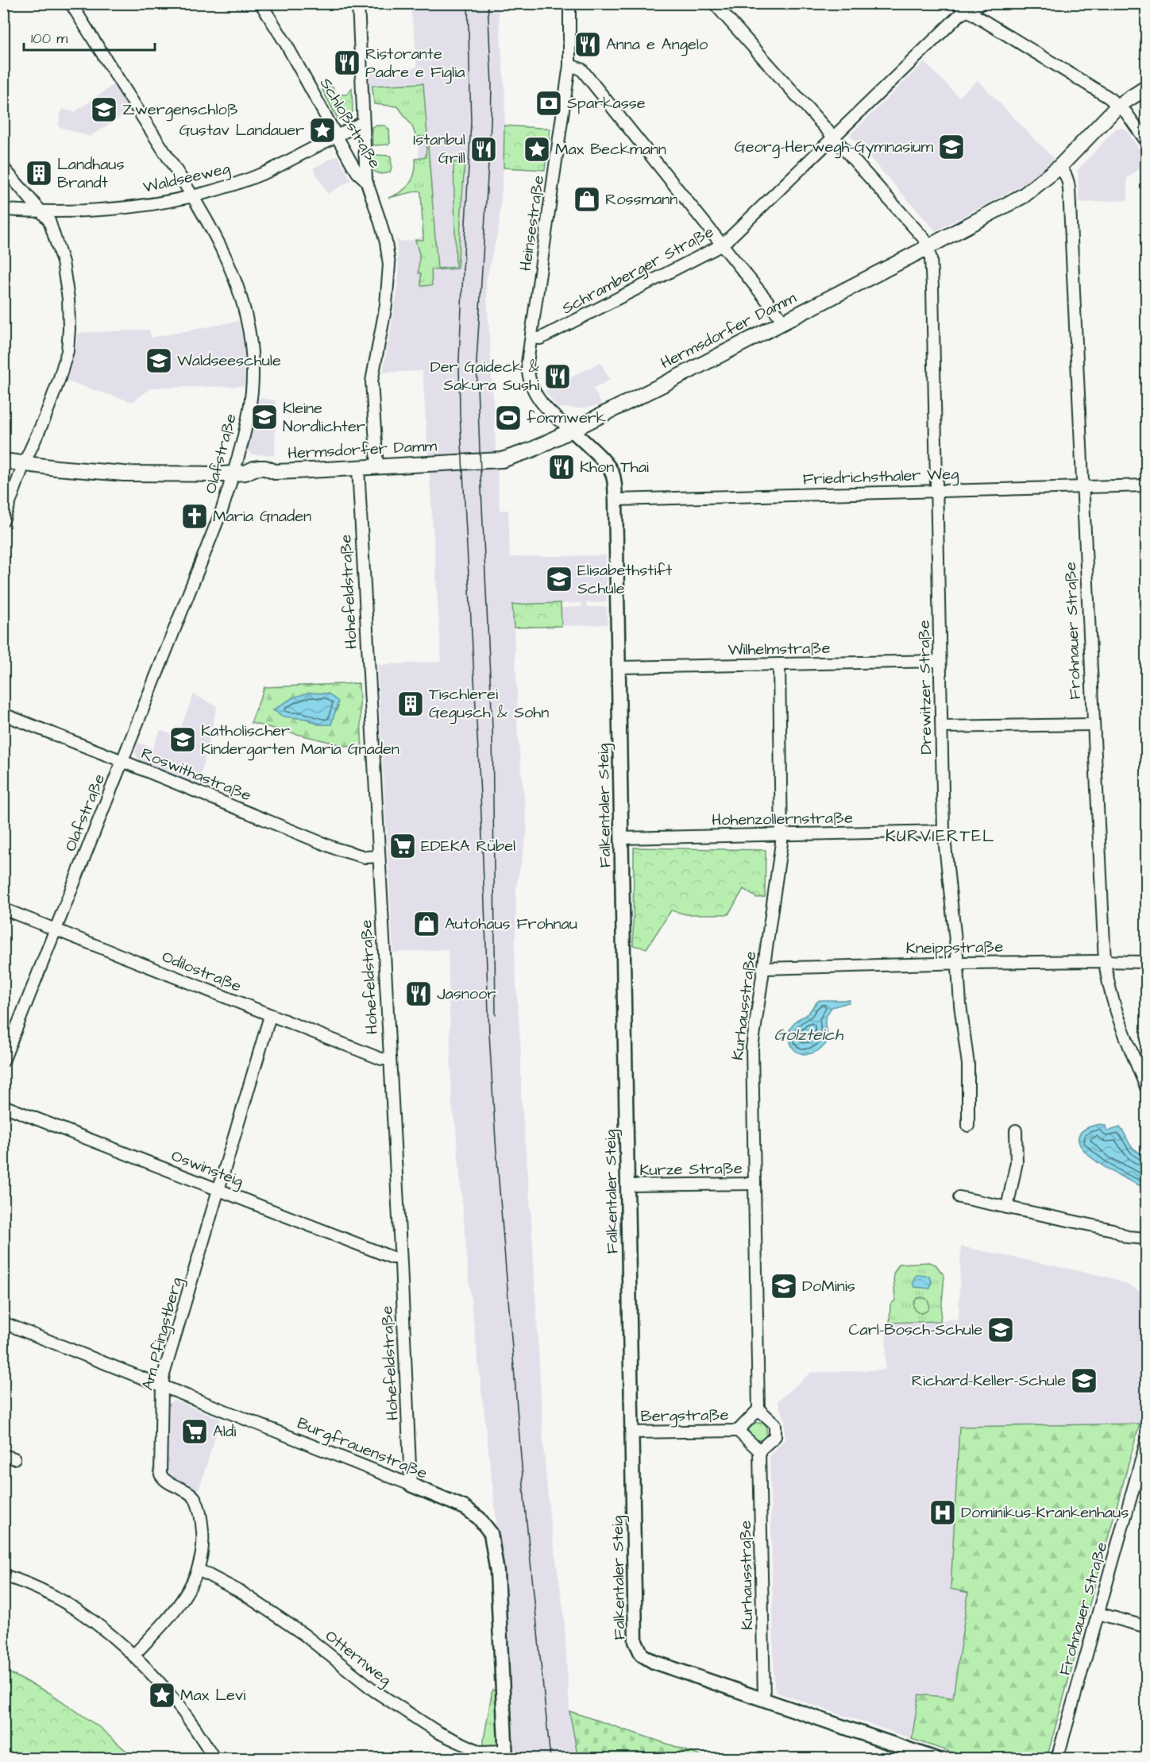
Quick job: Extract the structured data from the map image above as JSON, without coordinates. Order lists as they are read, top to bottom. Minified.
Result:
{"streets":{"main road":["Hermsdorfer Damm"],"street":["Schloßstraße","Waldseeweg","Heinsestraße","Schramberger Straße","Olafstraße","Friedrichsthaler Weg","Hohefeldstraße","Frohnauer Straße","Wilhelmstraße","Drewitzer Straße","Roswithastraße","Falkentaler Steig","Hohenzollernstraße","Kneippstraße","Odilostraße","Kurhausstraße","Oswinsteig","Kurze Straße","Am Pfingstberg","Bergstraße","Burgfrauenstraße","Otternweg"]},"crossings":[["Schloßstraße","Waldseeweg"],["Schloßstraße","Hermsdorfer Damm"],["Waldseeweg","Olafstraße"],["Heinsestraße","Schramberger Straße"],["Heinsestraße","Hermsdorfer Damm"],["Heinsestraße","Falkentaler Steig"],["Hermsdorfer Damm","Olafstraße"],["Hermsdorfer Damm","Hohefeldstraße"],["Hermsdorfer Damm","Frohnauer Straße"],["Hermsdorfer Damm","Drewitzer Straße"],["Hermsdorfer Damm","Falkentaler Steig"],["Olafstraße","Roswithastraße"],["Olafstraße","Odilostraße"],["Friedrichsthaler Weg","Frohnauer Straße"],["Friedrichsthaler Weg","Drewitzer Straße"],["Friedrichsthaler Weg","Falkentaler Steig"],["Hohefeldstraße","Roswithastraße"],["Hohefeldstraße","Odilostraße"],["Hohefeldstraße","Oswinsteig"],["Hohefeldstraße","Burgfrauenstraße"],["Frohnauer Straße","Kneippstraße"],["Wilhelmstraße","Drewitzer Straße"],["Wilhelmstraße","Falkentaler Steig"],["Wilhelmstraße","Kurhausstraße"],["Drewitzer Straße","Hohenzollernstraße"],["Drewitzer Straße","Kneippstraße"],["Falkentaler Steig","Hohenzollernstraße"],["Falkentaler Steig","Kurhausstraße"],["Falkentaler Steig","Kurze Straße"],["Falkentaler Steig","Bergstraße"],["Hohenzollernstraße","Kurhausstraße"],["Kneippstraße","Kurhausstraße"],["Odilostraße","Am Pfingstberg"],["Kurhausstraße","Kurze Straße"],["Oswinsteig","Am Pfingstberg"],["Am Pfingstberg","Burgfrauenstraße"],["Am Pfingstberg","Otternweg"],["Burgfrauenstraße","Otternweg"]],"districts":["KURVIERTEL"],"water":["Golzteich"],"places":{"restaurant":["Anna e Angelo","Ristorante Padre e Figlia","Istanbul Grill","Der Gaideck & Sakura Sushi","Khon Thai","Jasnoor"],"bank":["Sparkasse"],"school or university":["Zwergenschloß","Georg-Herwegh-Gymnasium","Waldseeschule","Kleine Nordlichter","Elisabethstift Schule","Katholischer Kindergarten Maria Gnaden","DoMinis","Carl-Bosch-Schule","Richard-Keller-Schule"],"place":["Gustav Landauer","Max Beckmann","Max Levi"],"building":["Landhaus Brandt","Tischlerei Gegusch & Sohn"],"shop":["Rossmann","Autohaus Frohnau"],"sports":["formwerk"],"church":["Maria Gnaden"],"supermarket":["EDEKA Rübel","Aldi"],"hospital":["Dominikus-Krankenhaus"]},"scale_bar":"100 m"}
